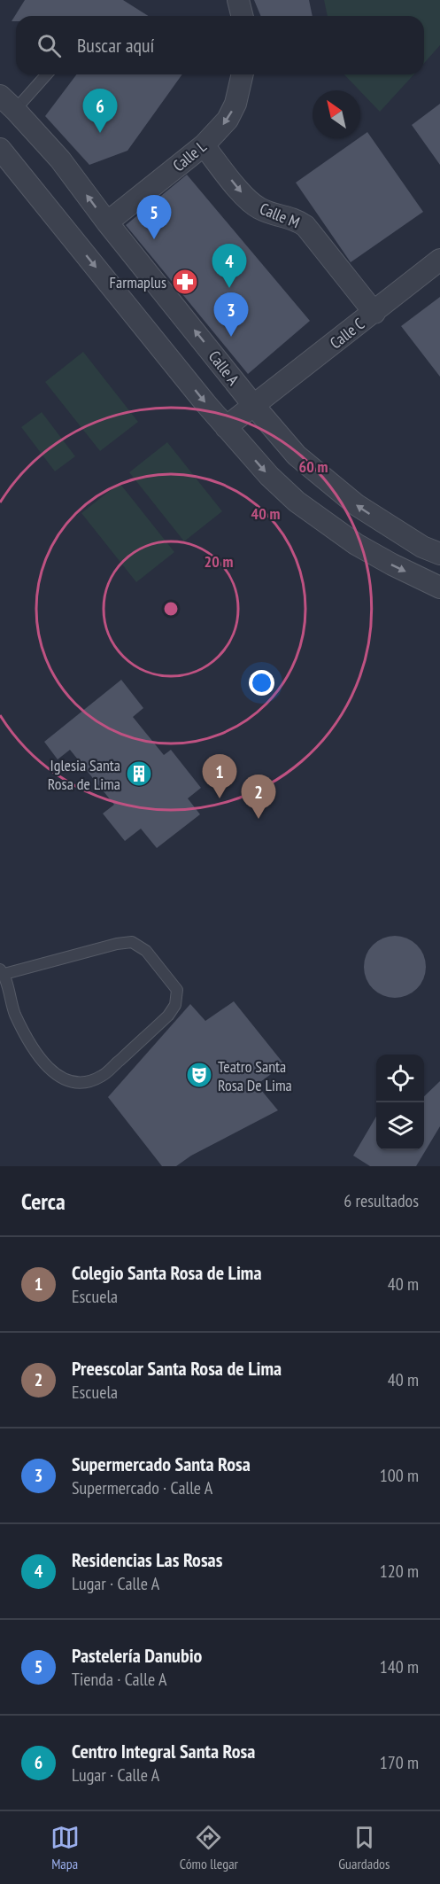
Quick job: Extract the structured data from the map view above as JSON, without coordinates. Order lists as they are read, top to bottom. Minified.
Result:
{"streets":{"street":["Calle L","Calle M","Calle C","Calle A"]},"crossings":[["Calle L","Calle M"],["Calle L","Calle A"],["Calle M","Calle C"],["Calle C","Calle A"]],"one_way":["Calle L"],"places":{"pharmacy":["Farmaplus"],"building":["Iglesia Santa Rosa de Lima"],"theatre":["Teatro Santa Rosa De Lima"]},"north":"top left","page":{"search":"Buscar aquí","pins":["6","5","4","3","1","2"],"heading":["Cerca","6 resultados"],"list":[{"mark":"1","name":"Colegio Santa Rosa de Lima","note":"Escuela","value":"40 m"},{"mark":"2","name":"Preescolar Santa Rosa de Lima","note":"Escuela","value":"40 m"},{"mark":"3","name":"Supermercado Santa Rosa","note":"Supermercado · Calle A","value":"100 m"},{"mark":"4","name":"Residencias Las Rosas","note":"Lugar · Calle A","value":"120 m"},{"mark":"5","name":"Pastelería Danubio","note":"Tienda · Calle A","value":"140 m"},{"mark":"6","name":"Centro Integral Santa Rosa","note":"Lugar · Calle A","value":"170 m"}],"nav":["Mapa","Cómo llegar","Guardados"]},"rings":["60 m","40 m","20 m"]}
